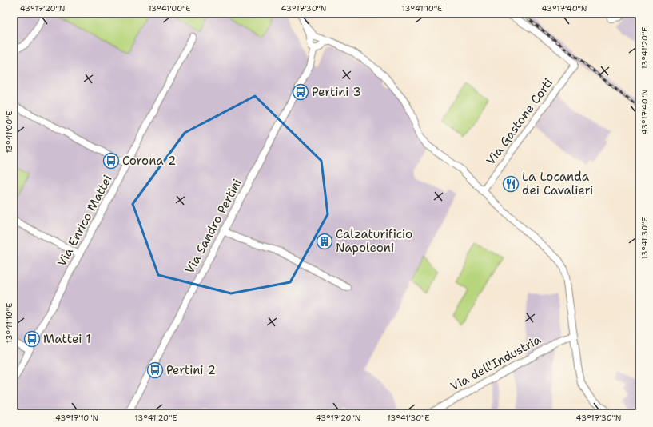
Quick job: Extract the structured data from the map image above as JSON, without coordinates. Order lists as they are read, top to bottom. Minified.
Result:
{"streets":{"street":["Via Gastone Corti","Via Enrico Mattei","Via Sandro Pertini","Via dell'Industria"]},"places":{"bus stop":["Pertini 3","Corona 2","Mattei 1","Pertini 2"],"restaurant":["La Locanda dei Cavalieri"],"building":["Calzaturificio Napoleoni"]},"coordinates":["43°17'20\"N","13°41'00\"E","43°17'30\"N","13°41'10\"E","43°17'40\"N","13°41'20\"E","13°41'30\"E","43°17'10\"N"]}
